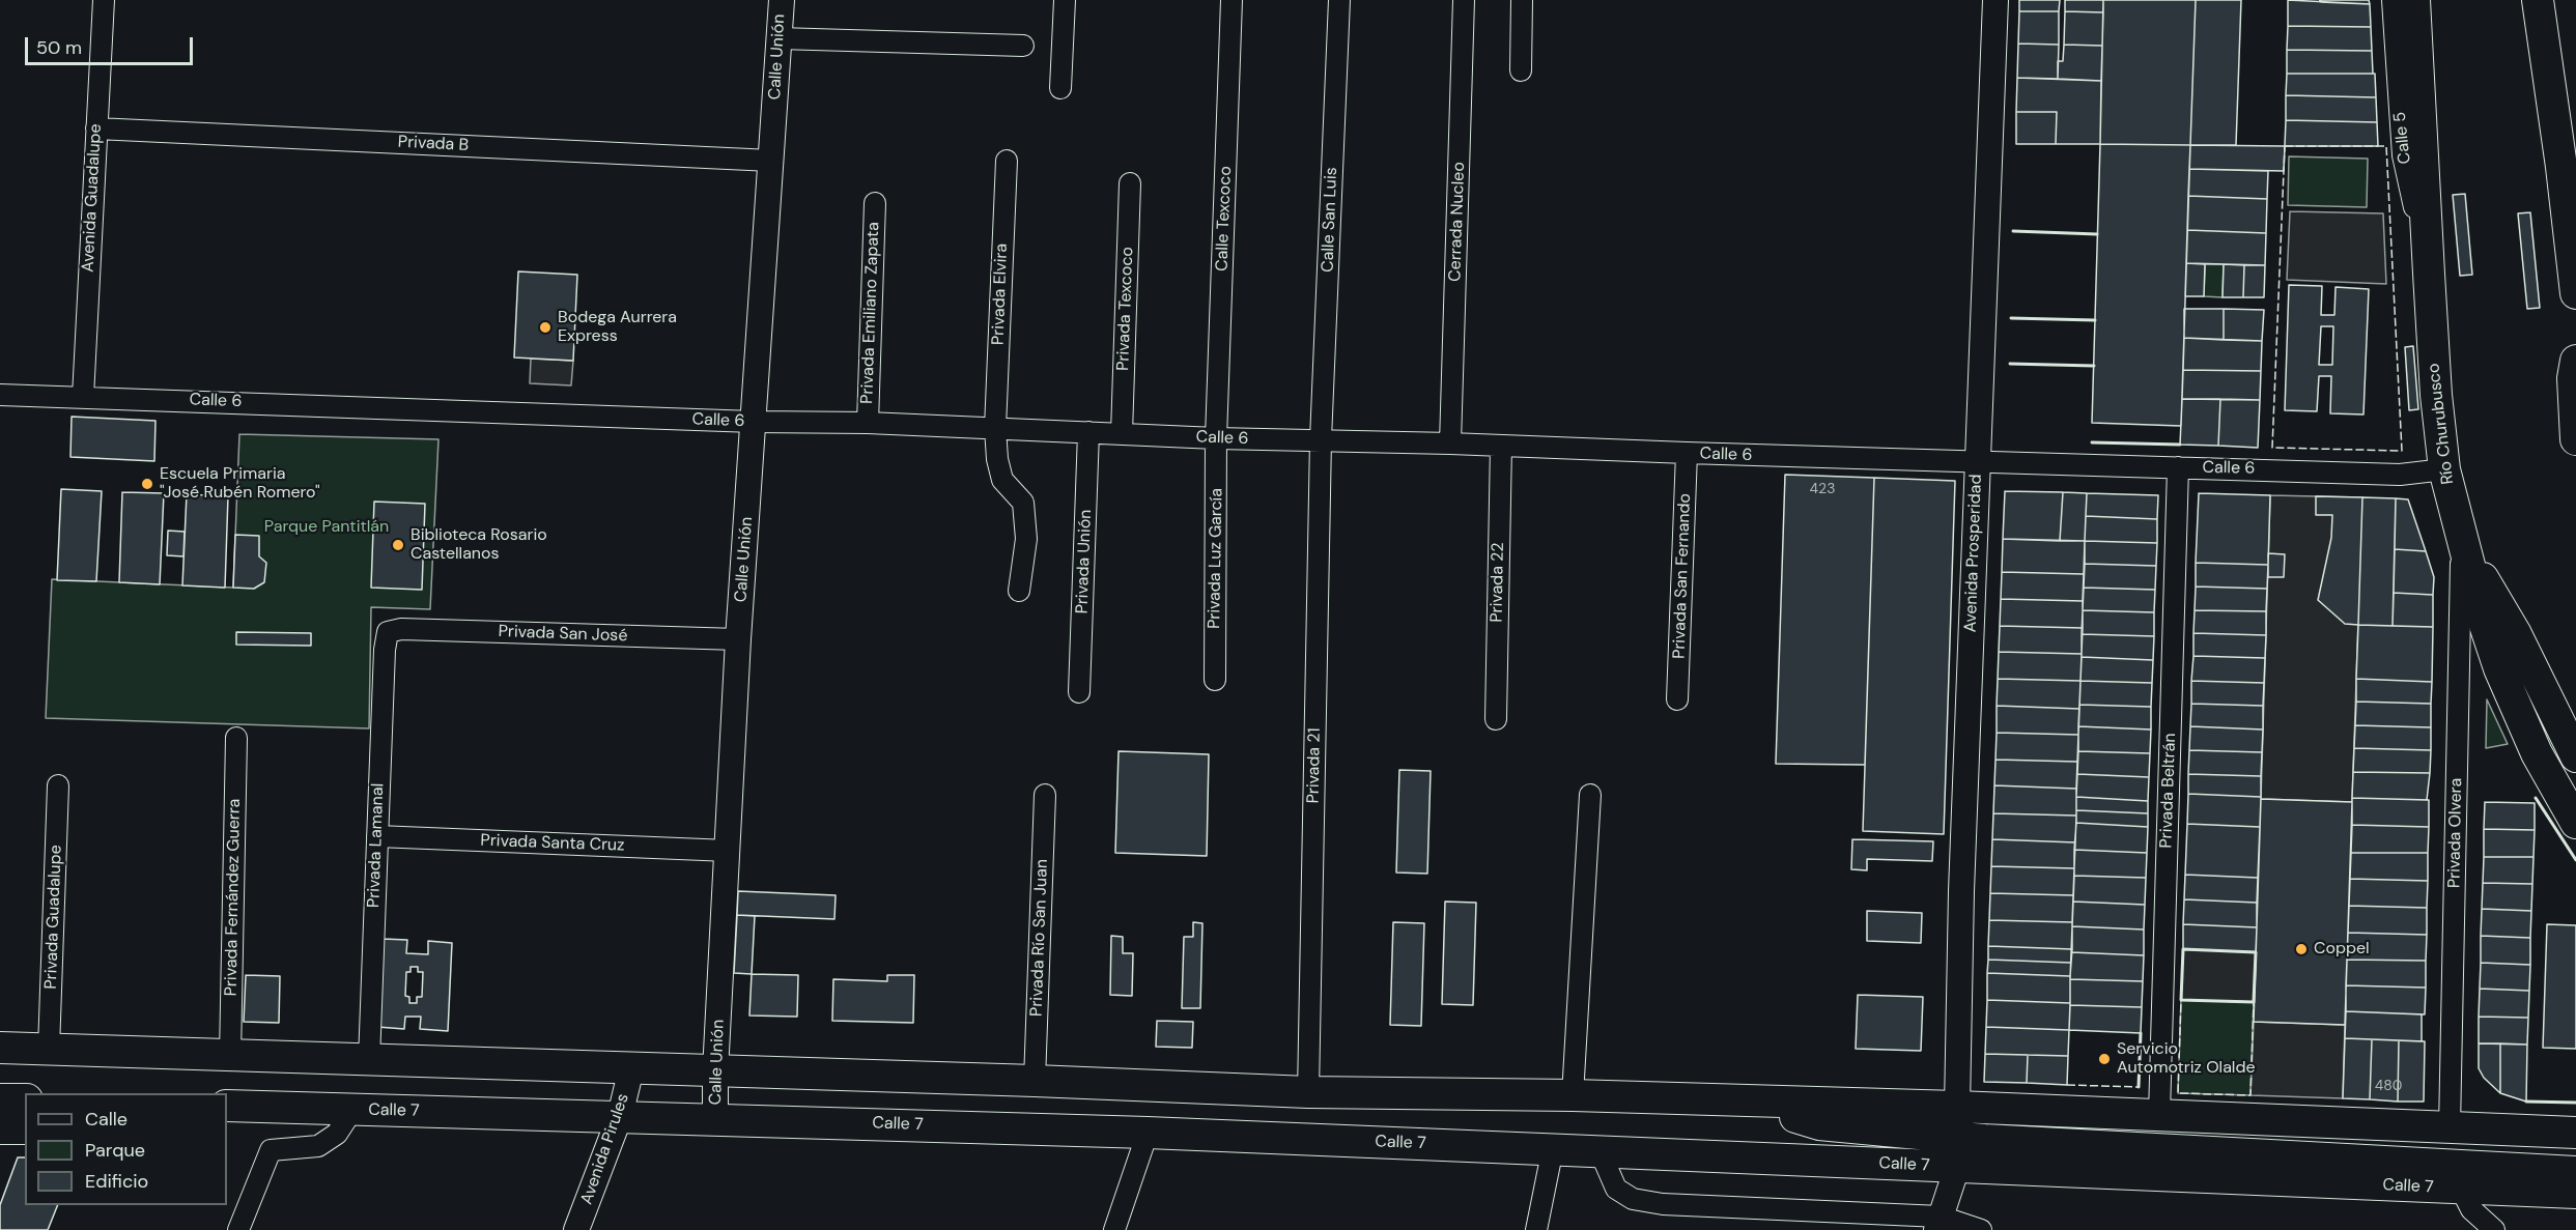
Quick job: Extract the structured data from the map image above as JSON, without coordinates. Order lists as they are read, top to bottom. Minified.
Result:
{"streets":{"main road":["Río Churubusco","Calle 7"],"street":["Calle Unión","Calle 5","Privada B","Avenida Guadalupe","Calle Texcoco","Calle San Luis","Cerrada Nucleo","Privada Elvira","Privada Texcoco","Privada Emiliano Zapata","Calle 6","Avenida Prosperidad","Privada Luz García","Privada Unión","Privada San Fernando","Privada 22","Privada San José","Privada 21","Privada Beltrán","Privada Olvera","Privada Santa Cruz","Privada Lamanal","Privada Fernández Guerra","Privada Guadalupe","Privada Río San Juan","Avenida Pirules"]},"crossings":[["Calle Unión","Privada B"],["Calle Unión","Calle 6"],["Calle Unión","Privada San José"],["Calle Unión","Privada Santa Cruz"],["Calle Unión","Calle 7"],["Calle 5","Río Churubusco"],["Privada B","Avenida Guadalupe"],["Avenida Guadalupe","Calle 6"],["Calle Texcoco","Calle 6"],["Calle Texcoco","Privada Luz García"],["Calle San Luis","Calle 6"],["Calle San Luis","Privada 21"],["Cerrada Nucleo","Calle 6"],["Privada Elvira","Calle 6"],["Privada Texcoco","Calle 6"],["Privada Emiliano Zapata","Calle 6"],["Calle 6","Río Churubusco"],["Calle 6","Avenida Prosperidad"],["Calle 6","Privada Luz García"],["Calle 6","Privada Unión"],["Calle 6","Privada San Fernando"],["Calle 6","Privada 22"],["Calle 6","Privada 21"],["Calle 6","Privada Beltrán"],["Río Churubusco","Privada Olvera"],["Privada San José","Privada Lamanal"],["Privada Santa Cruz","Privada Lamanal"],["Calle 7","Avenida Pirules"]],"parks":["Parque Pantitlán"],"places":["Bodega Aurrera Express","Escuela Primaria \"José Rubén Romero\"","Biblioteca Rosario Castellanos","Coppel","Servicio Automotriz Olalde"],"house_numbers":["423","480"],"legend":["Calle","Parque","Edificio"],"scale_bar":"50 m"}
